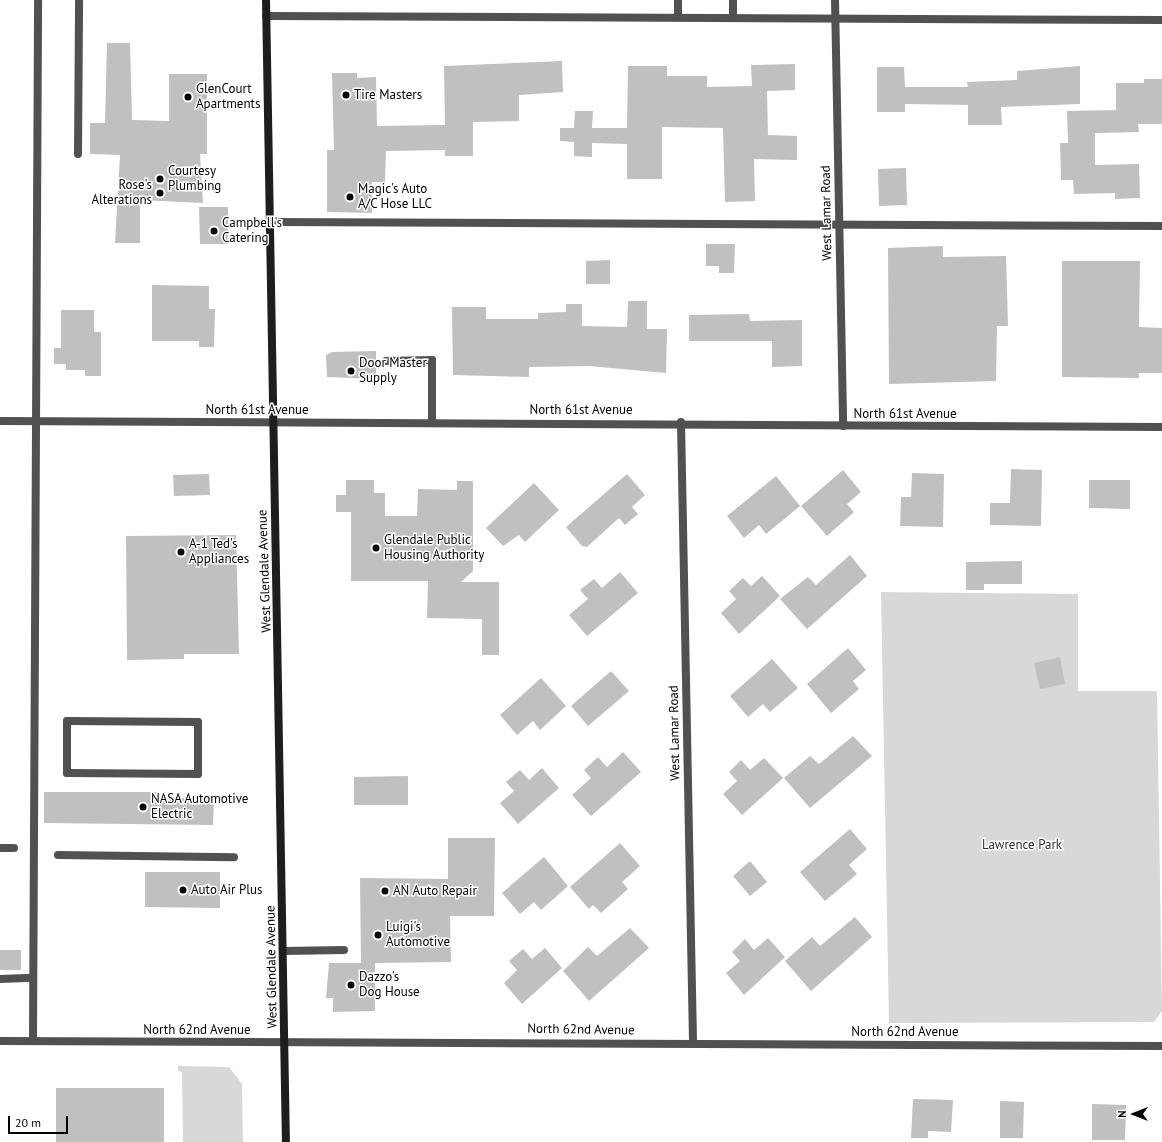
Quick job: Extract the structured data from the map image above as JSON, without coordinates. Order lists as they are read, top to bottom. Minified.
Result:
{"streets":{"main road":["West Glendale Avenue"],"street":["West Lamar Road","North 61st Avenue","North 62nd Avenue"]},"crossings":[["West Lamar Road","North 61st Avenue"],["West Lamar Road","North 62nd Avenue"],["North 61st Avenue","West Glendale Avenue"],["West Glendale Avenue","North 62nd Avenue"]],"parks":["Lawrence Park"],"places":["Tire Masters","GlenCourt Apartments","Courtesy Plumbing","Rose's Alterations","Magic's Auto A/C Hose LLC","Campbell's Catering","Door Master Supply","Glendale Public Housing Authority","A-1 Ted's Appliances","NASA Automotive Electric","Auto Air Plus","AN Auto Repair","Luigi's Automotive","Dazzo's Dog House"],"scale_bar":"20 m","north":"left"}
